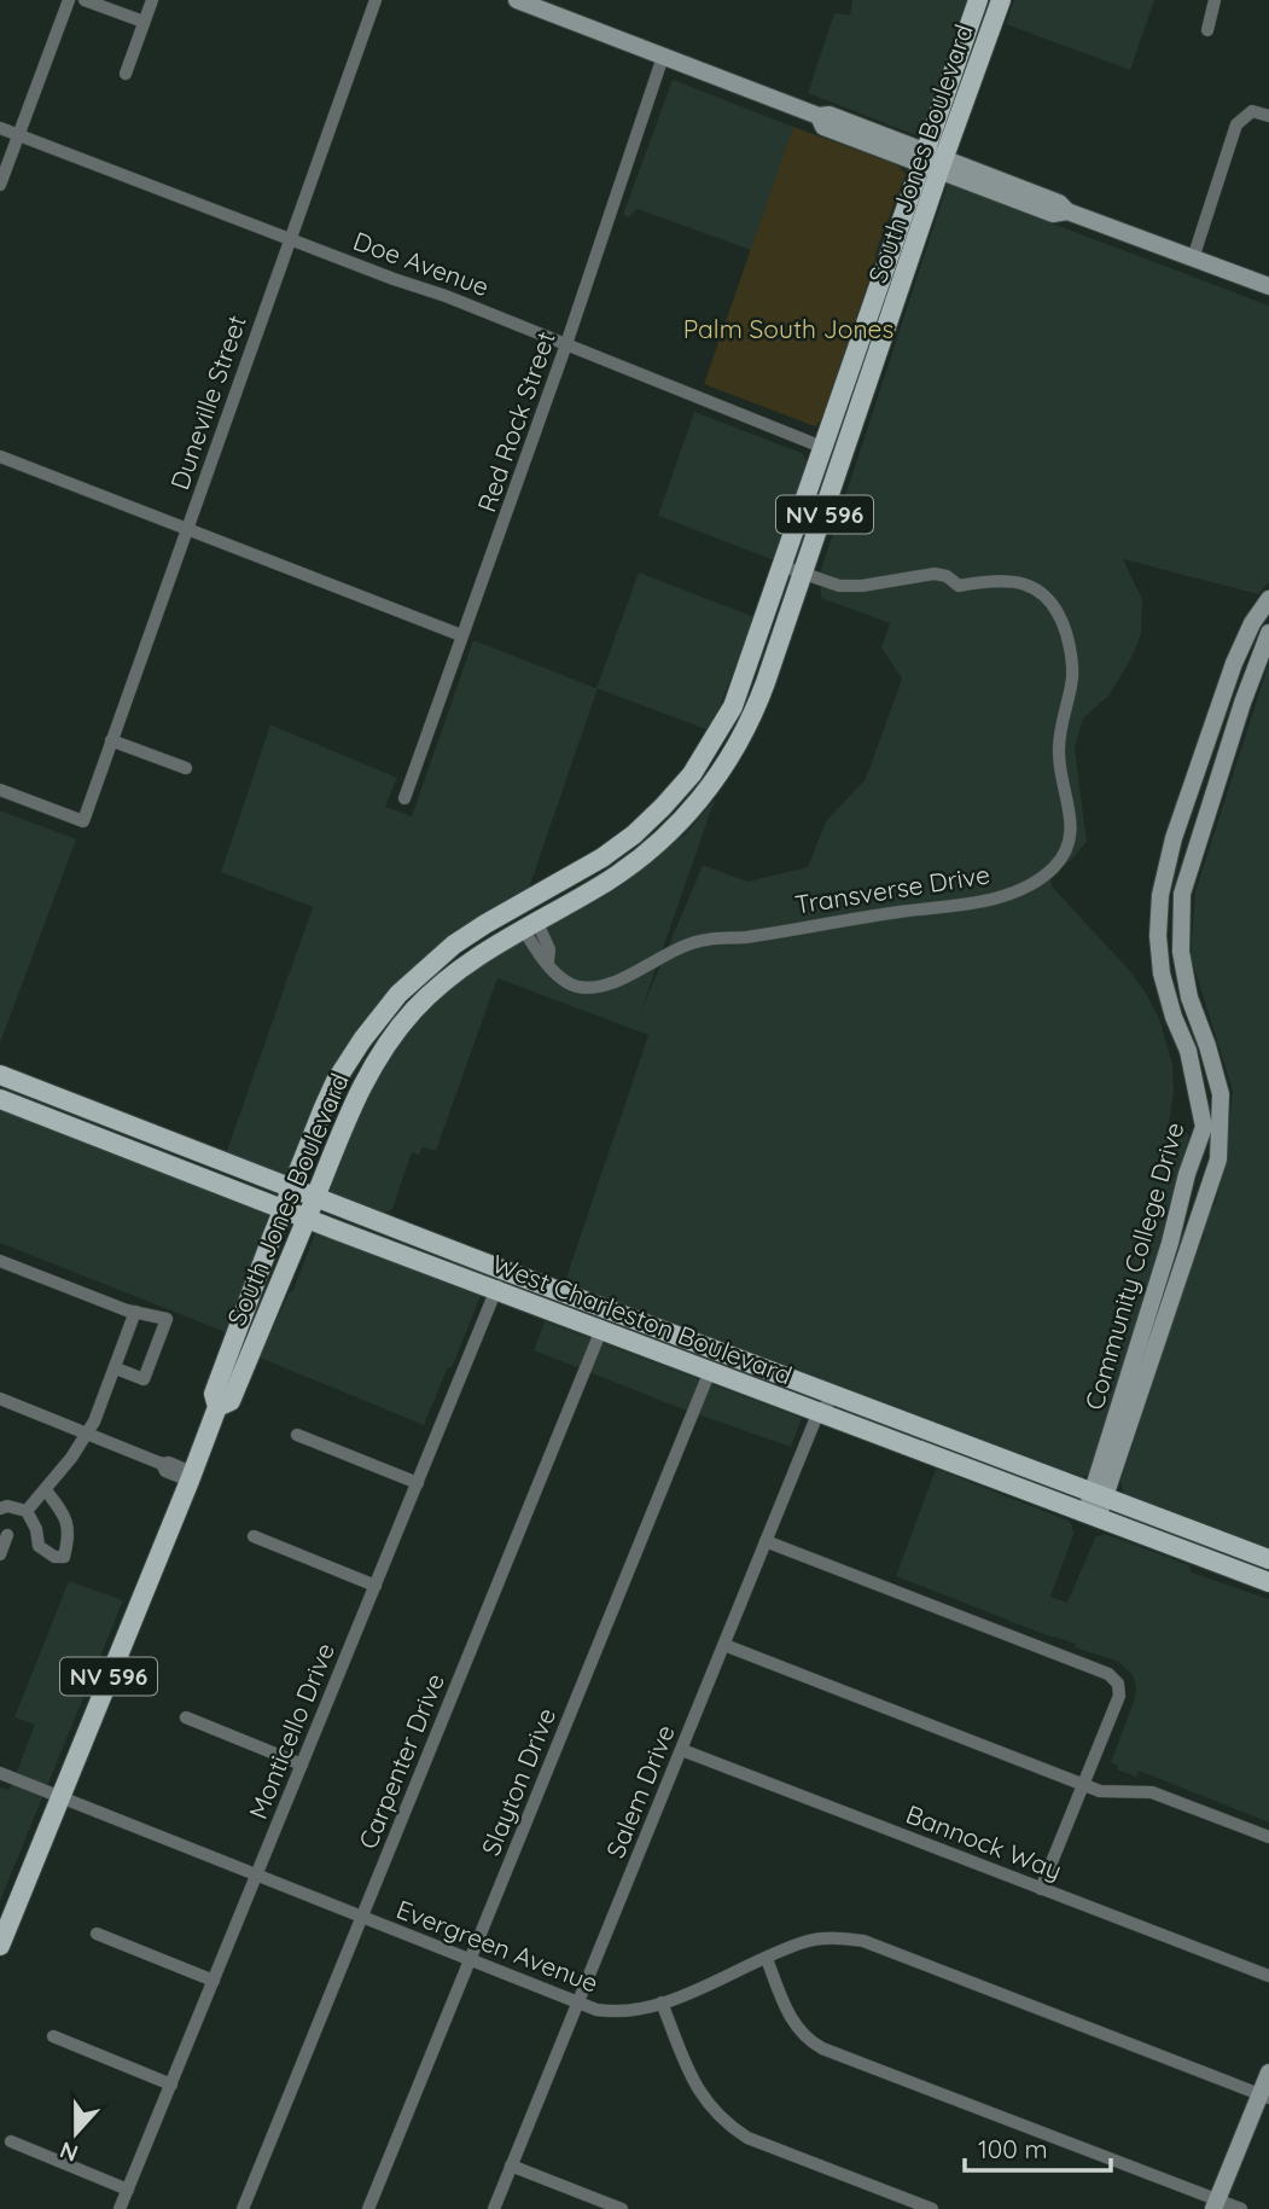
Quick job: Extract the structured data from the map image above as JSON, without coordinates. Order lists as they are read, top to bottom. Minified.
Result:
{"streets":{"main road":["South Jones Boulevard","NV 596","West Charleston Boulevard"],"street":["Doe Avenue","Duneville Street","Red Rock Street","Transverse Drive","Community College Drive","Monticello Drive","Carpenter Drive","Slayton Drive","Salem Drive","Bannock Way","Evergreen Avenue"]},"crossings":[["South Jones Boulevard","Doe Avenue"],["South Jones Boulevard","Transverse Drive"],["South Jones Boulevard","West Charleston Boulevard"],["South Jones Boulevard","Evergreen Avenue"],["Doe Avenue","Duneville Street"],["Doe Avenue","Red Rock Street"],["Community College Drive","West Charleston Boulevard"],["West Charleston Boulevard","Monticello Drive"],["West Charleston Boulevard","Carpenter Drive"],["West Charleston Boulevard","Slayton Drive"],["West Charleston Boulevard","Salem Drive"],["Monticello Drive","Evergreen Avenue"],["Carpenter Drive","Evergreen Avenue"],["Slayton Drive","Evergreen Avenue"],["Salem Drive","Bannock Way"],["Salem Drive","Evergreen Avenue"]],"parks":["Palm South Jones"],"scale_bar":"100 m","north":"bottom"}
